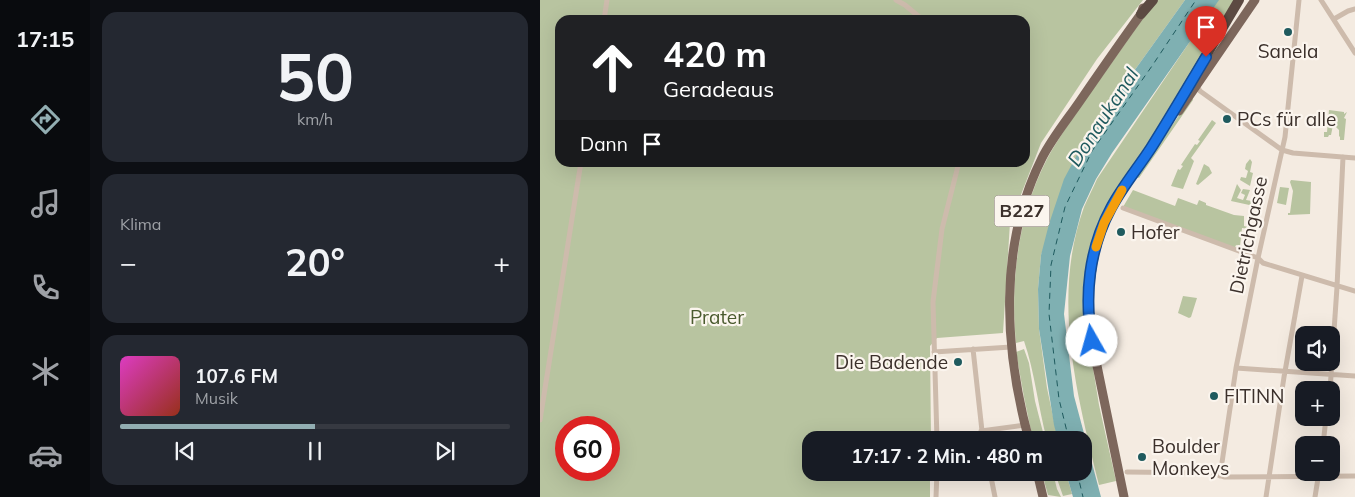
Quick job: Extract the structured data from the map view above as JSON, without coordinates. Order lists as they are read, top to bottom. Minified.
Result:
{"streets":{"main road":["B227"],"street":["Dietrichgasse"]},"water":["Donaukanal"],"parks":["Prater"],"places":["Sanela","PCs für alle","Hofer","Die Badende","FITINN","Boulder Monkeys"],"page":{"tabs":"17:15","tile":[["50","km/h"],"Klima"],"turn":["420 m","Geradeaus"],"then":"Dann","heat":["−","20°","+"],"map_buttons":["+","−"],"song":["107.6 FM","Musik"],"limit":"60","trip":"17:17 · 2 Min. · 480 m"}}
